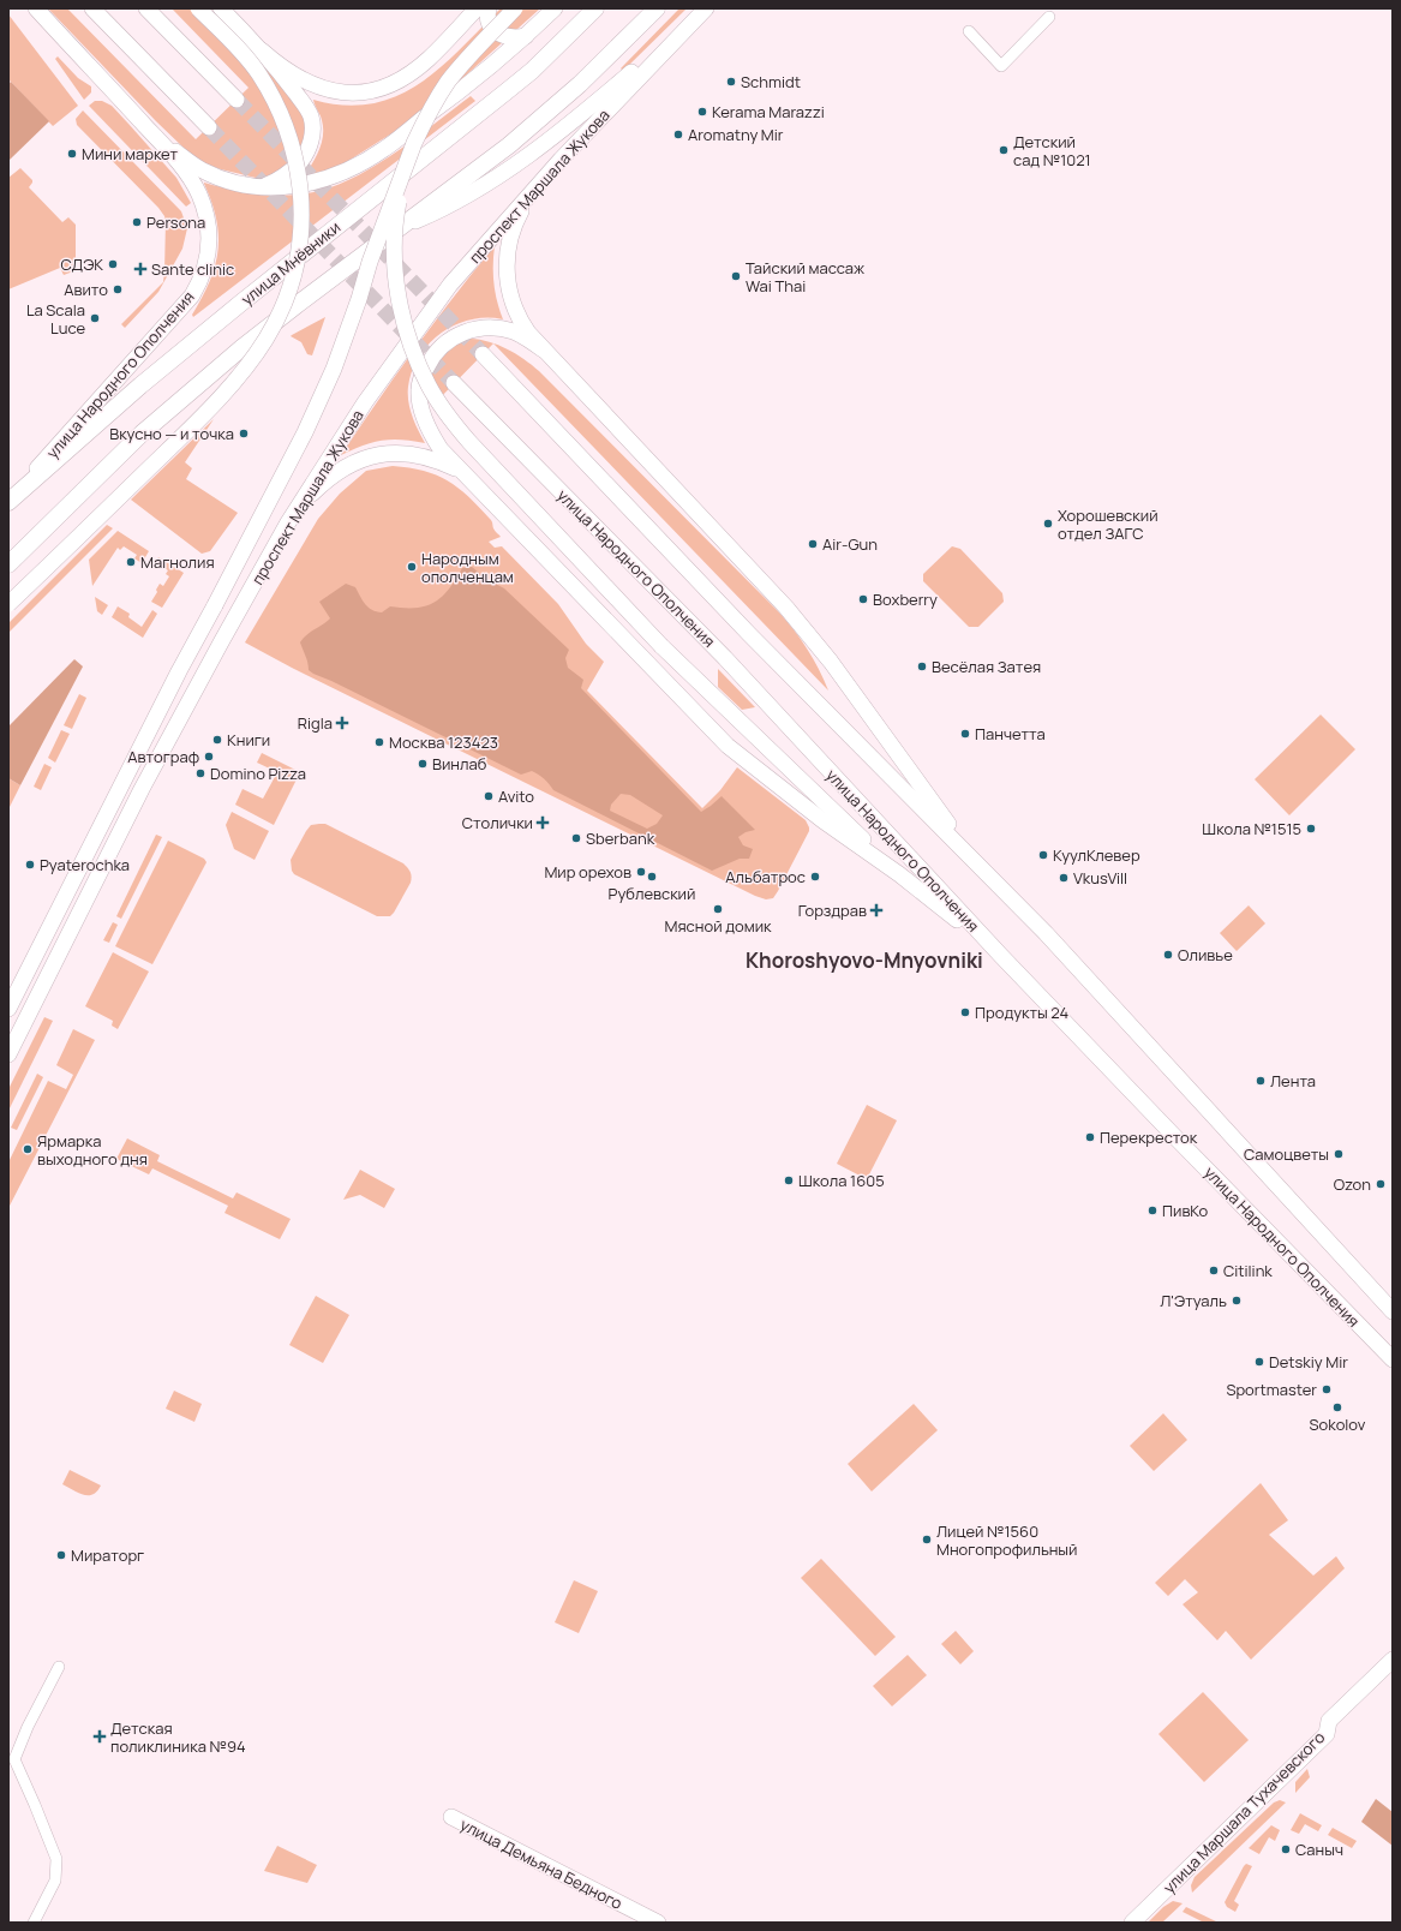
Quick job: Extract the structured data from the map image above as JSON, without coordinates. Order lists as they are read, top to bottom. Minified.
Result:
{"streets":{"main road":["проспект Маршала Жукова","улица Мнёвники","улица Народного Ополчения","улица Маршала Тухачевского","улица Демьяна Бедного"]},"crossings":[["улица Мнёвники","улица Народного Ополчения"]],"districts":["Khoroshyovo-Mnyovniki"],"places":{"other":["Schmidt","Kerama Marazzi","Aromatny Mir","Детский сад №1021","Мини маркет","Persona","СДЭК","Тайский массаж Wai Thai","Авито","La Scala Luce","Вкусно — и точка","Хорошевский отдел ЗАГС","Air-Gun","Магнолия","Народным ополченцам","Boxberry","Весёлая Затея","Панчетта","Книги","Москва 123423","Автограф","Винлаб","Domino Pizza","Avito","Школа №1515","Sberbank","КуулКлевер","Pyaterochka","Мир орехов","Рублевский","Альбатрос","VkusVill","Мясной домик","Оливье","Продукты 24","Лента","Перекресток","Ярмарка выходного дня","Самоцветы","Школа 1605","Ozon","ПивКо","Citilink","Л'Этуаль","Detskiy Mir","Sportmaster","Sokolov","Лицей №1560 Многопрофильный","Мираторг","Саныч"],"health":["Sante clinic","Rigla","Столички","Горздрав","Детская поликлиника №94"]}}
